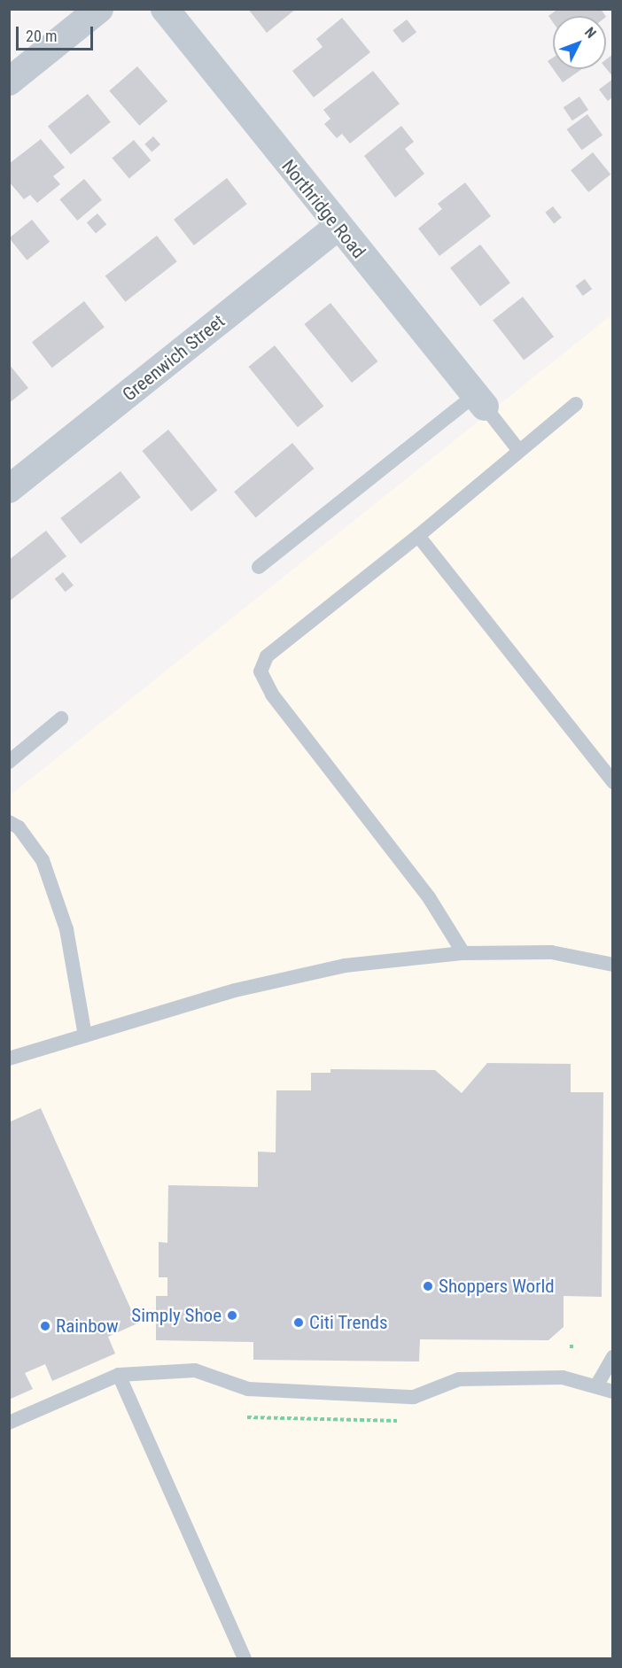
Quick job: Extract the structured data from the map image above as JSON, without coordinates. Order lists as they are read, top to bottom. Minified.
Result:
{"streets":{"street":["Northridge Road","Greenwich Street"]},"crossings":[["Northridge Road","Greenwich Street"]],"places":["Shoppers World","Simply Shoe","Citi Trends","Rainbow"],"scale_bar":"20 m","north":"top right"}
